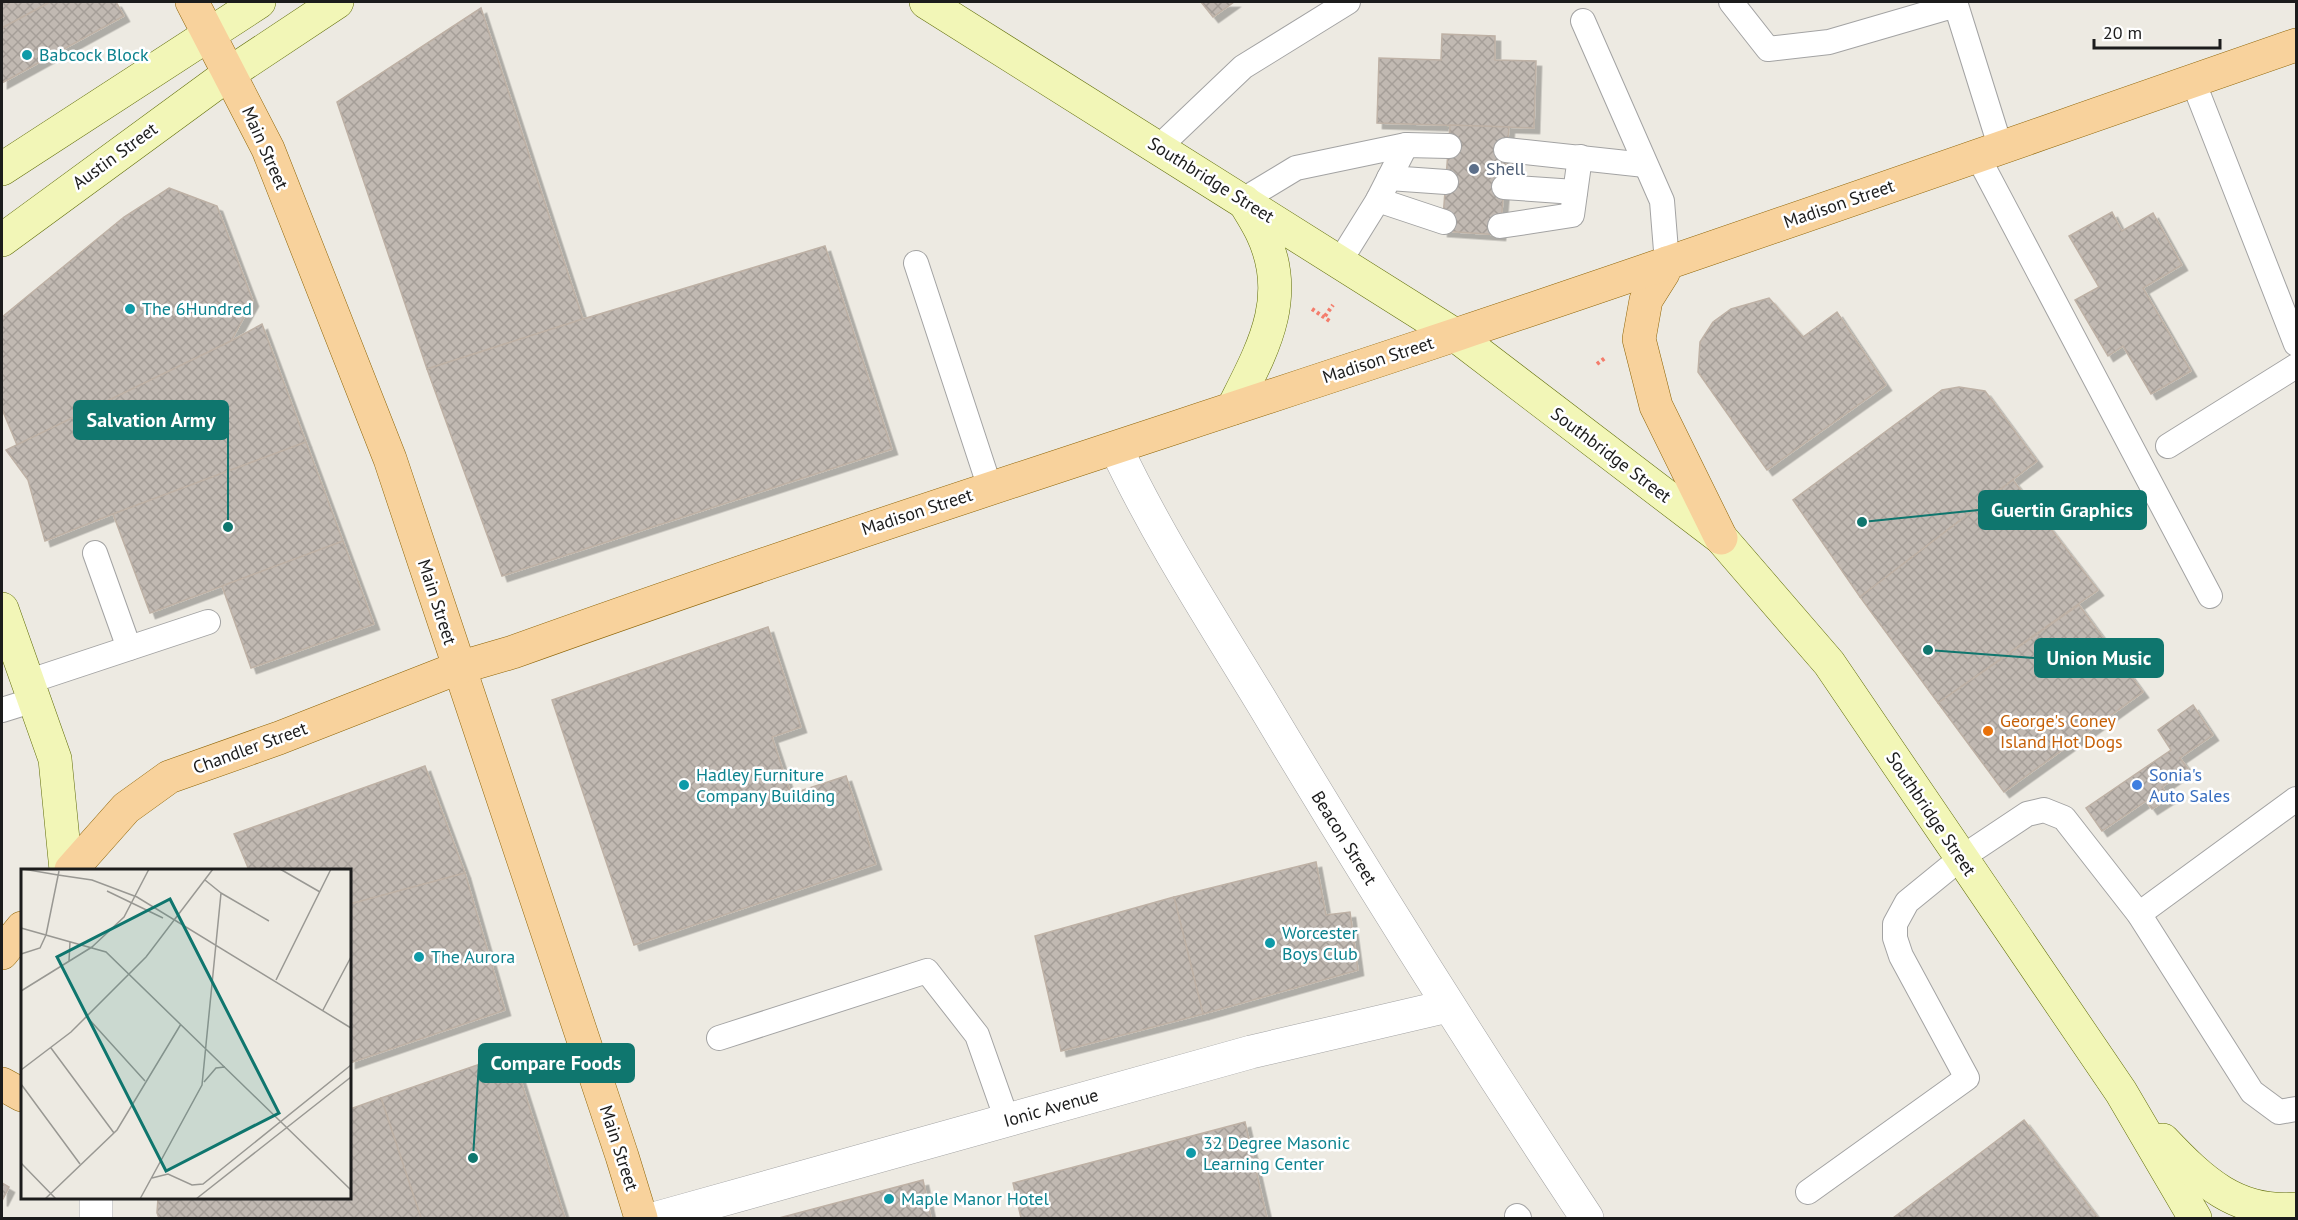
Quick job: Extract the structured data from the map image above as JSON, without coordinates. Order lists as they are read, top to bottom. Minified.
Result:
{"streets":{"main road":["Main Street","Austin Street","Southbridge Street","Madison Street","Chandler Street"],"street":["Beacon Street","Ionic Avenue"]},"crossings":[["Main Street","Austin Street"],["Main Street","Madison Street"],["Main Street","Chandler Street"],["Southbridge Street","Madison Street"],["Madison Street","Chandler Street"],["Madison Street","Beacon Street"],["Beacon Street","Ionic Avenue"]],"places":["Babcock Block","Shell","The 6Hundred","Guertin Graphics","Salvation Army","Union Music","George's Coney Island Hot Dogs","Hadley Furniture Company Building","Sonia's Auto Sales","Worcester Boys Club","The Aurora","32 Degree Masonic Learning Center","Compare Foods","Maple Manor Hotel"],"scale_bar":"20 m"}
